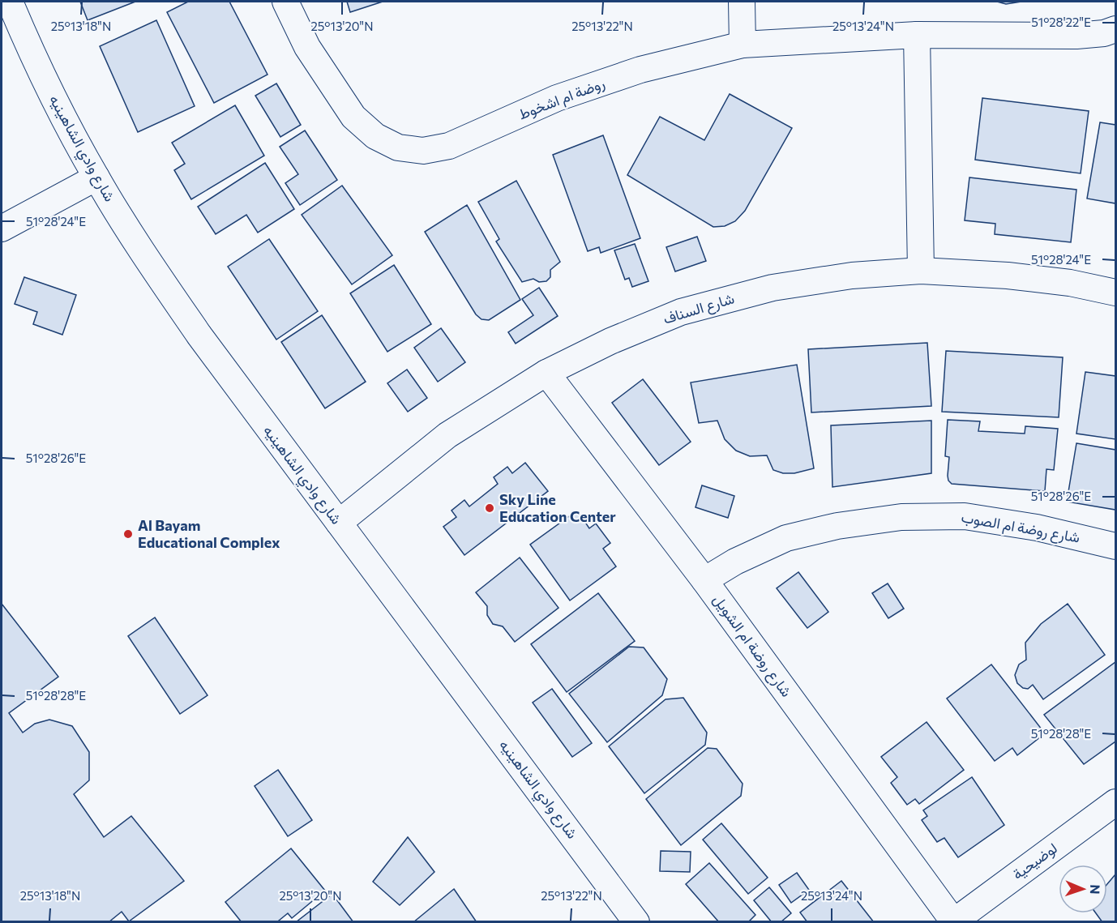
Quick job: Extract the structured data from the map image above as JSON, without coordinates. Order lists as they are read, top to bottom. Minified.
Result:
{"streets":{"street":["روضة ام اشخوط","شارع وادي الشاهينيه","شارع السناف","شارع روضة ام الصوب","شارع روضة ام الشويل","لوضيحية"]},"crossings":[["شارع وادي الشاهينيه","شارع السناف"],["شارع السناف","شارع روضة ام الشويل"],["شارع روضة ام الصوب","شارع روضة ام الشويل"],["شارع روضة ام الشويل","لوضيحية"]],"places":["Sky Line Education Center","Al Bayam Educational Complex"],"north":"right","coordinates":["51°28'22\"E","25°13'18\"N","25°13'20\"N","25°13'22\"N","25°13'24\"N","51°28'24\"E","51°28'26\"E","51°28'28\"E"]}
